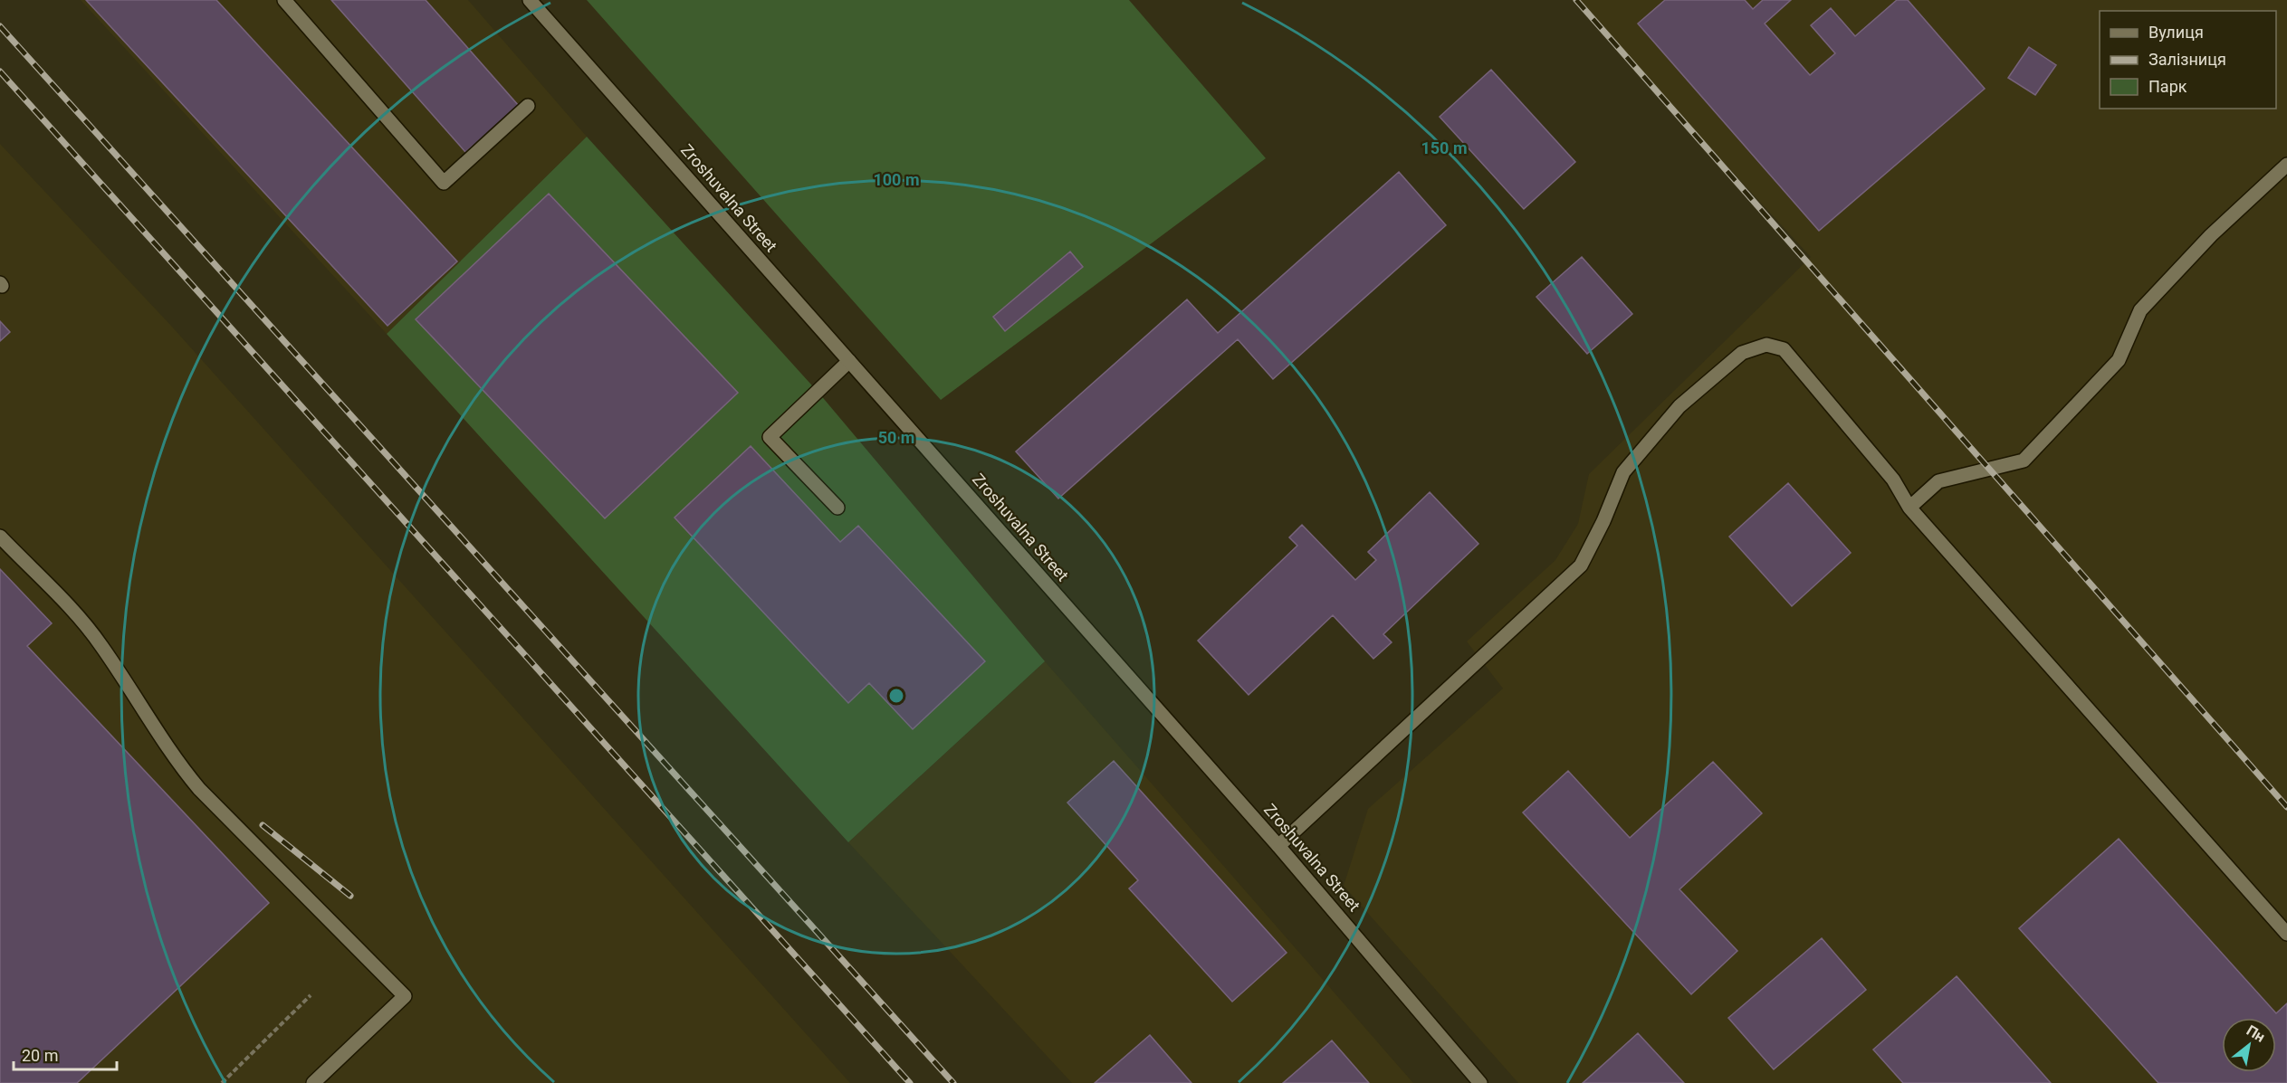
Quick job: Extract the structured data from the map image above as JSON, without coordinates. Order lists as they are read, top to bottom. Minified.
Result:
{"streets":{"street":["Zroshuvalna Street"]},"legend":["Вулиця","Залізниця","Парк"],"scale_bar":"20 m","north":"top right","rings":["150 m","100 m","50 m"]}
